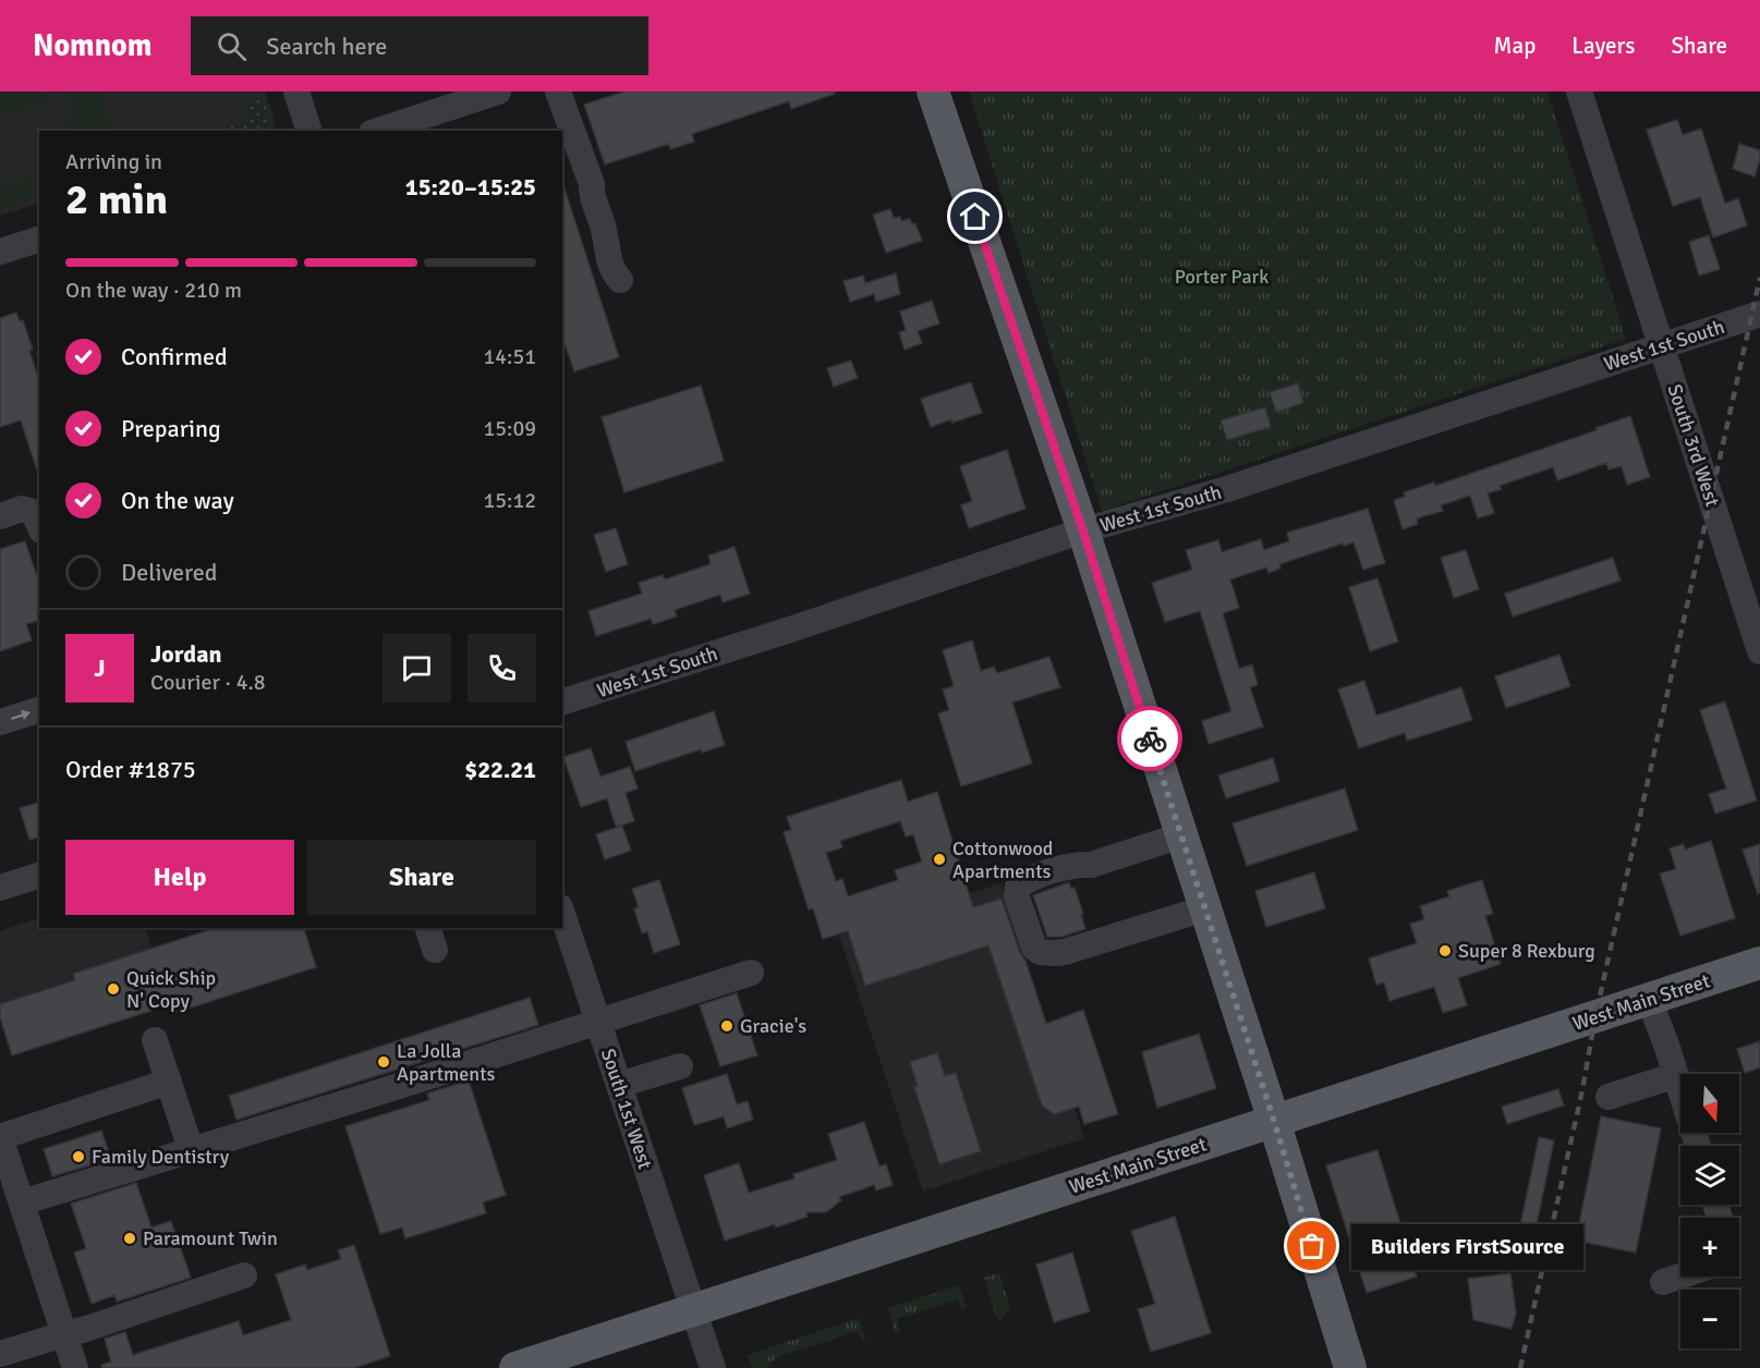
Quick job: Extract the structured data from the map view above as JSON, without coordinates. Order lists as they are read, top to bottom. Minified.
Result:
{"streets":{"main road":["West Main Street"],"street":["West 1st South","South 3rd West","South 1st West"]},"crossings":[["West 1st South","South 3rd West"],["West Main Street","South 1st West"]],"parks":["Porter Park"],"places":["Cottonwood Apartments","Super 8 Rexburg","Quick Ship N' Copy","Gracie's","La Jolla Apartments","Family Dentistry","Paramount Twin","Builders FirstSource"],"north":"bottom","page":{"header":"Nomnom","search":"Search here","nav":["Map","Layers","Share"],"heading":["2 min","Arriving in","15:20–15:25"],"panel":["Jordan","Courier · 4.8","Order #1875","$22.21"],"bar":"On the way · 210 m","list":[["Confirmed","14:51"],["Preparing","15:09"],["On the way","15:12"],"Delivered"],"round":"J","buttons":["Help","Share"],"map_buttons":["+","−"],"bubble":"Builders FirstSource"}}
